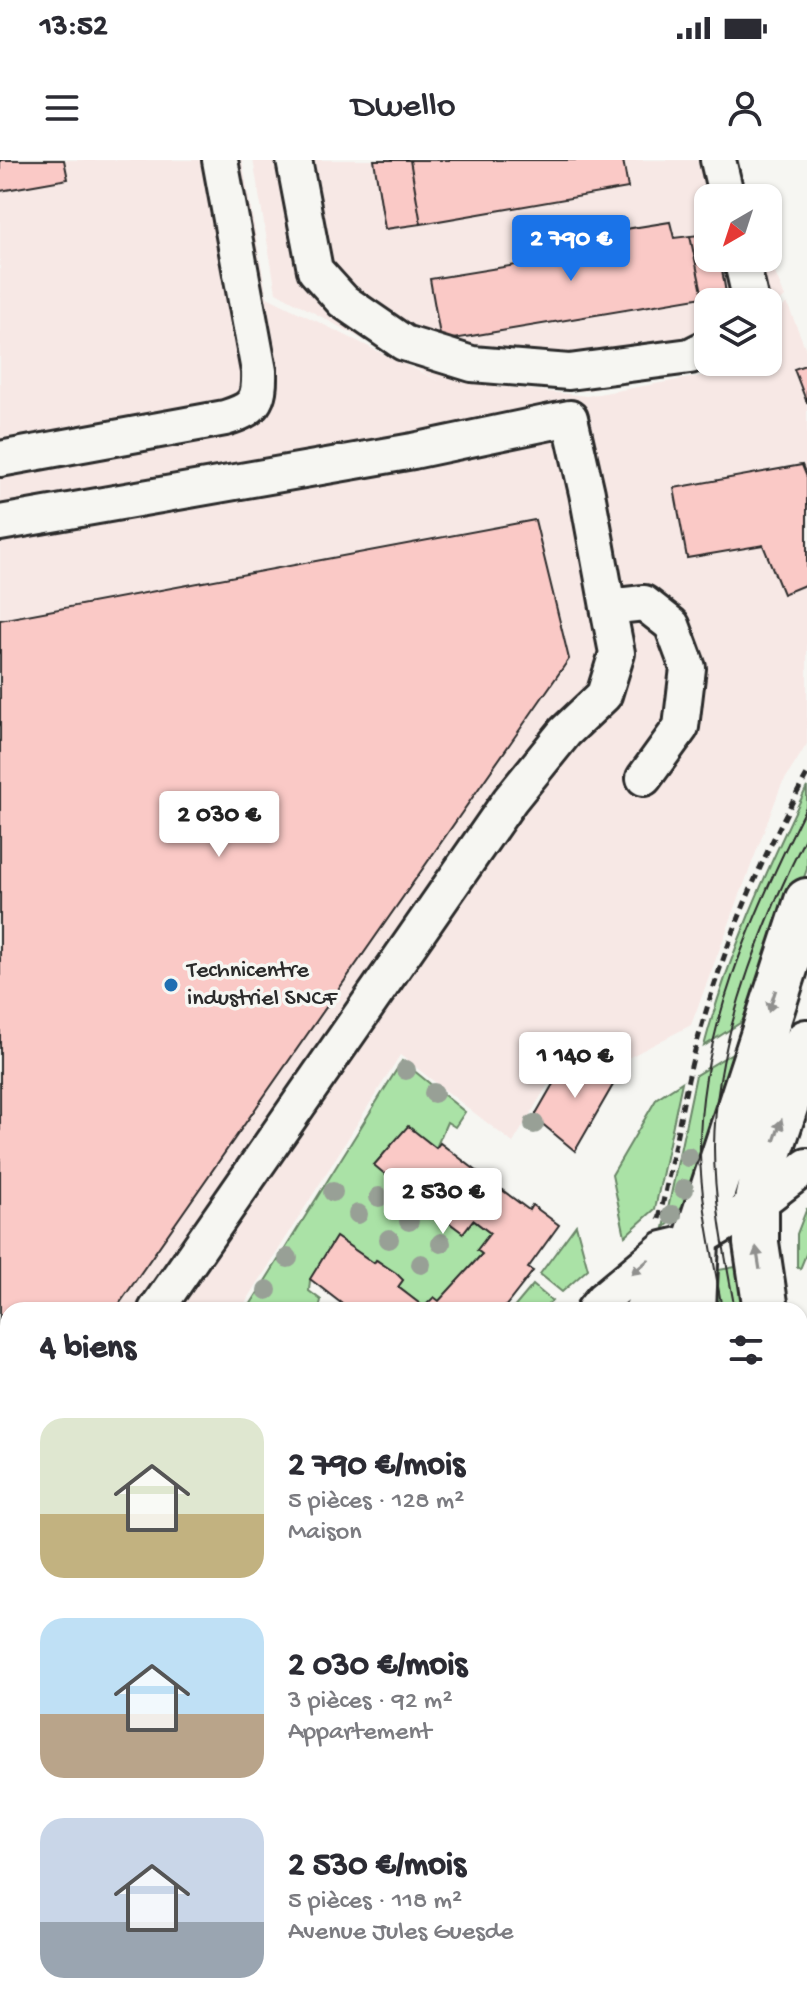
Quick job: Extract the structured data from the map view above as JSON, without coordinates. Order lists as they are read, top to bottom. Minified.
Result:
{"places":["Technicentre industriel SNCF"],"north":"bottom left","page":{"status":"13:52","header":"Dwello","price":["2 790 €","2 030 €","1 140 €","2 530 €"],"heading":"4 biens","list":[{"name":"2 790 €/mois","note":"5 pièces · 128 m² · Maison"},{"name":"2 030 €/mois","note":"3 pièces · 92 m² · Appartement"},{"name":"2 530 €/mois","note":"5 pièces · 118 m² · Avenue Jules Guesde"}]}}
